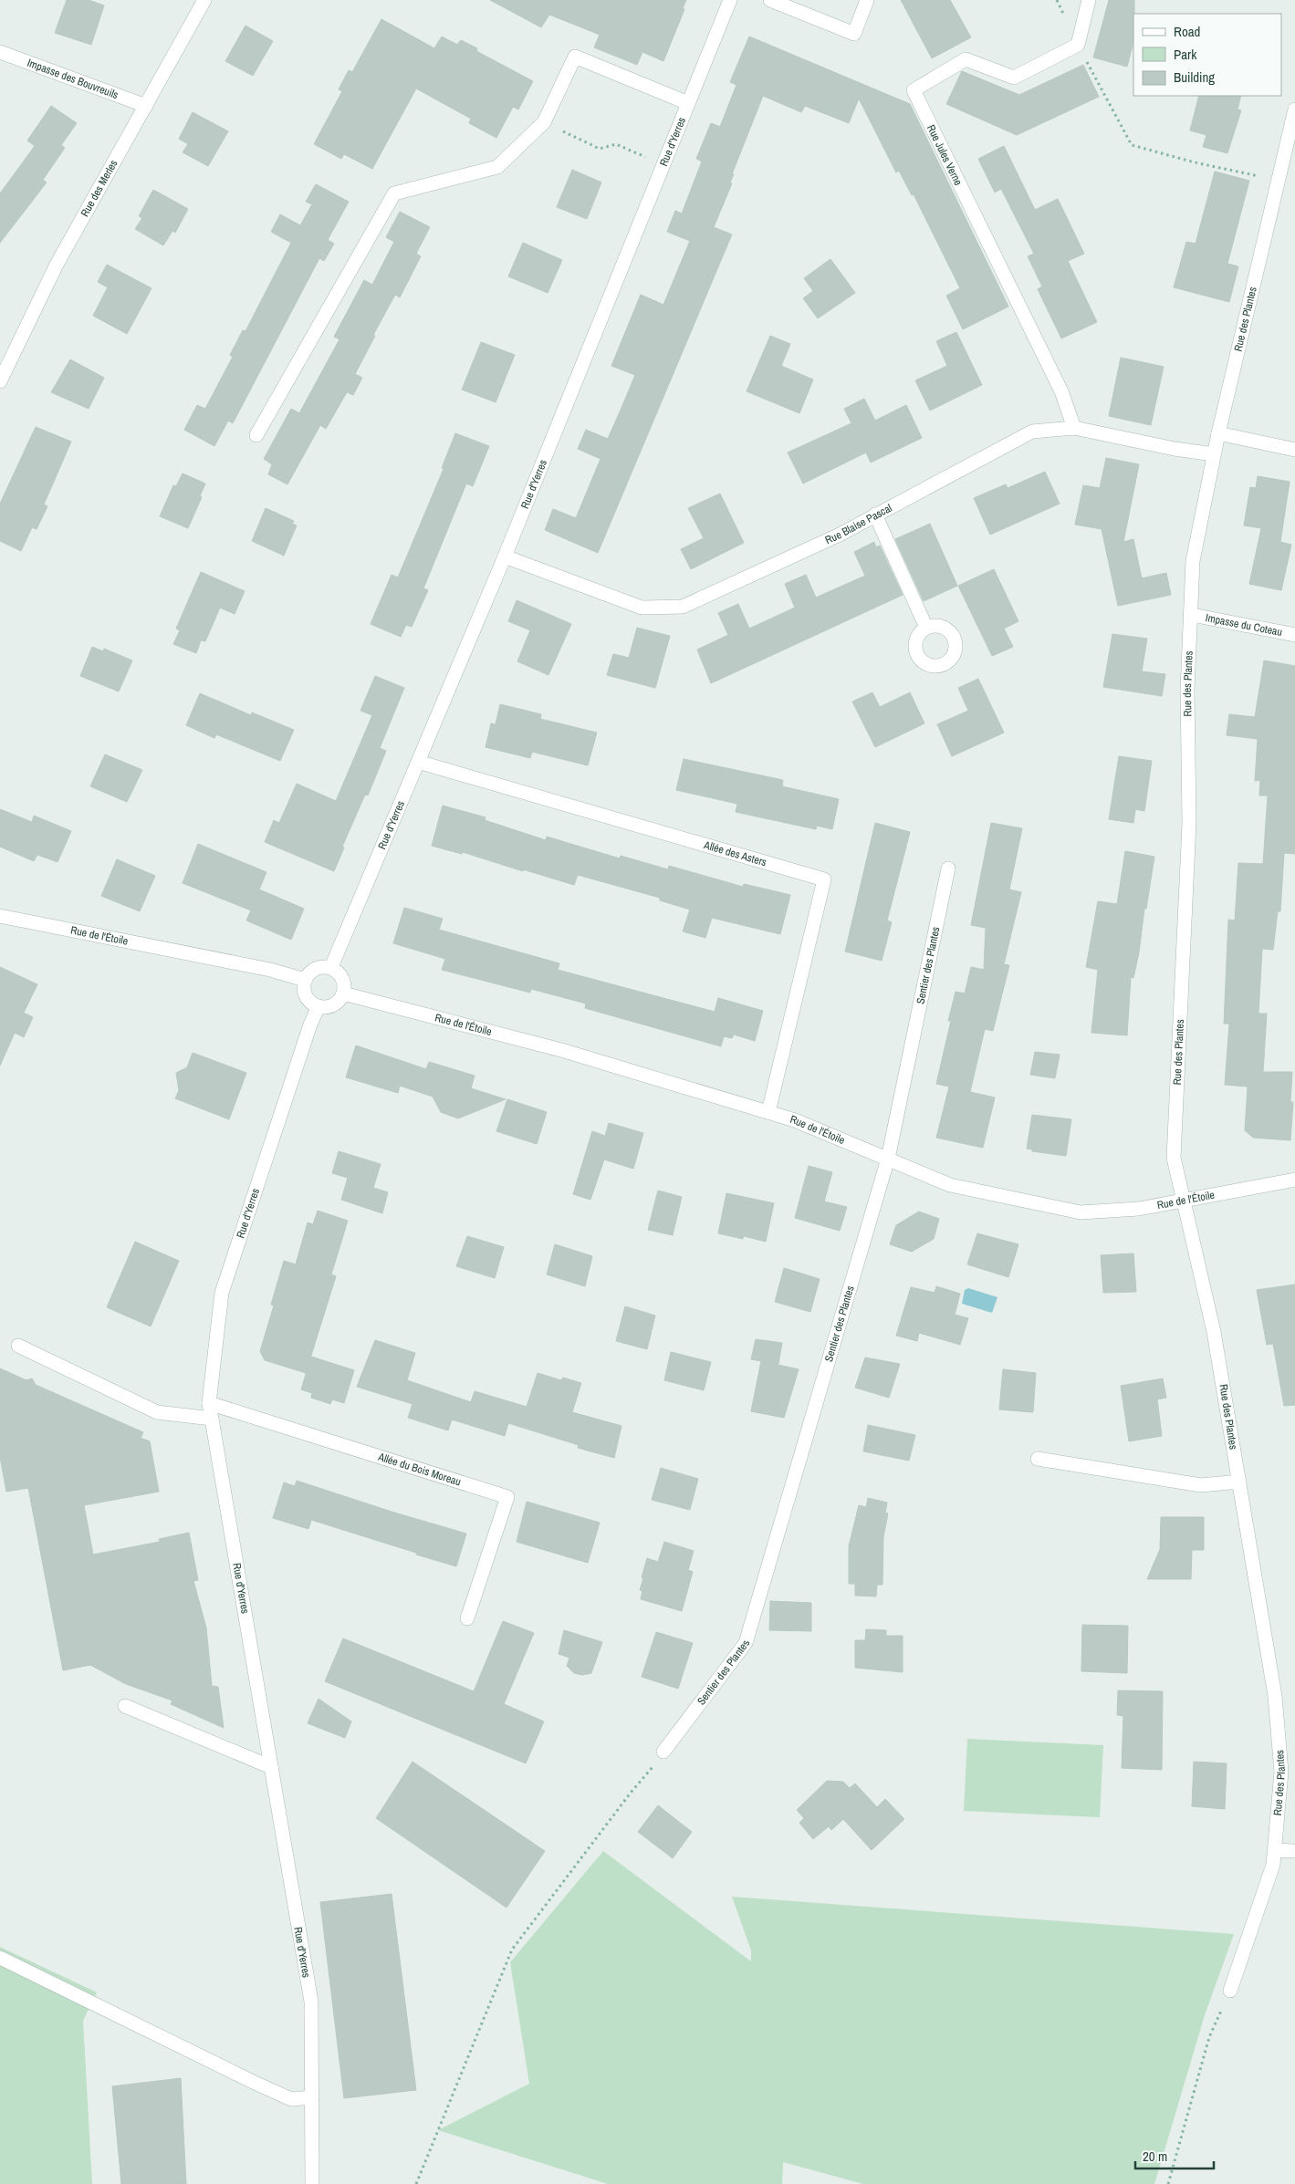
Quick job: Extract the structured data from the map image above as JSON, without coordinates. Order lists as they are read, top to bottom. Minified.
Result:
{"streets":{"street":["Impasse des Bouvreuils","Rue d'Yerres","Rue Jules Verne","Rue des Merles","Rue des Plantes","Rue Blaise Pascal","Impasse du Coteau","Allée des Asters","Rue de l'Étoile","Sentier des Plantes","Allée du Bois Moreau"]},"crossings":[["Impasse des Bouvreuils","Rue des Merles"],["Rue d'Yerres","Rue Blaise Pascal"],["Rue d'Yerres","Allée des Asters"],["Rue d'Yerres","Rue de l'Étoile"],["Rue d'Yerres","Allée du Bois Moreau"],["Rue Jules Verne","Rue Blaise Pascal"],["Rue des Plantes","Rue Blaise Pascal"],["Rue des Plantes","Impasse du Coteau"],["Rue des Plantes","Rue de l'Étoile"],["Allée des Asters","Rue de l'Étoile"],["Rue de l'Étoile","Sentier des Plantes"]],"legend":["Road","Park","Building"],"scale_bar":"20 m"}
